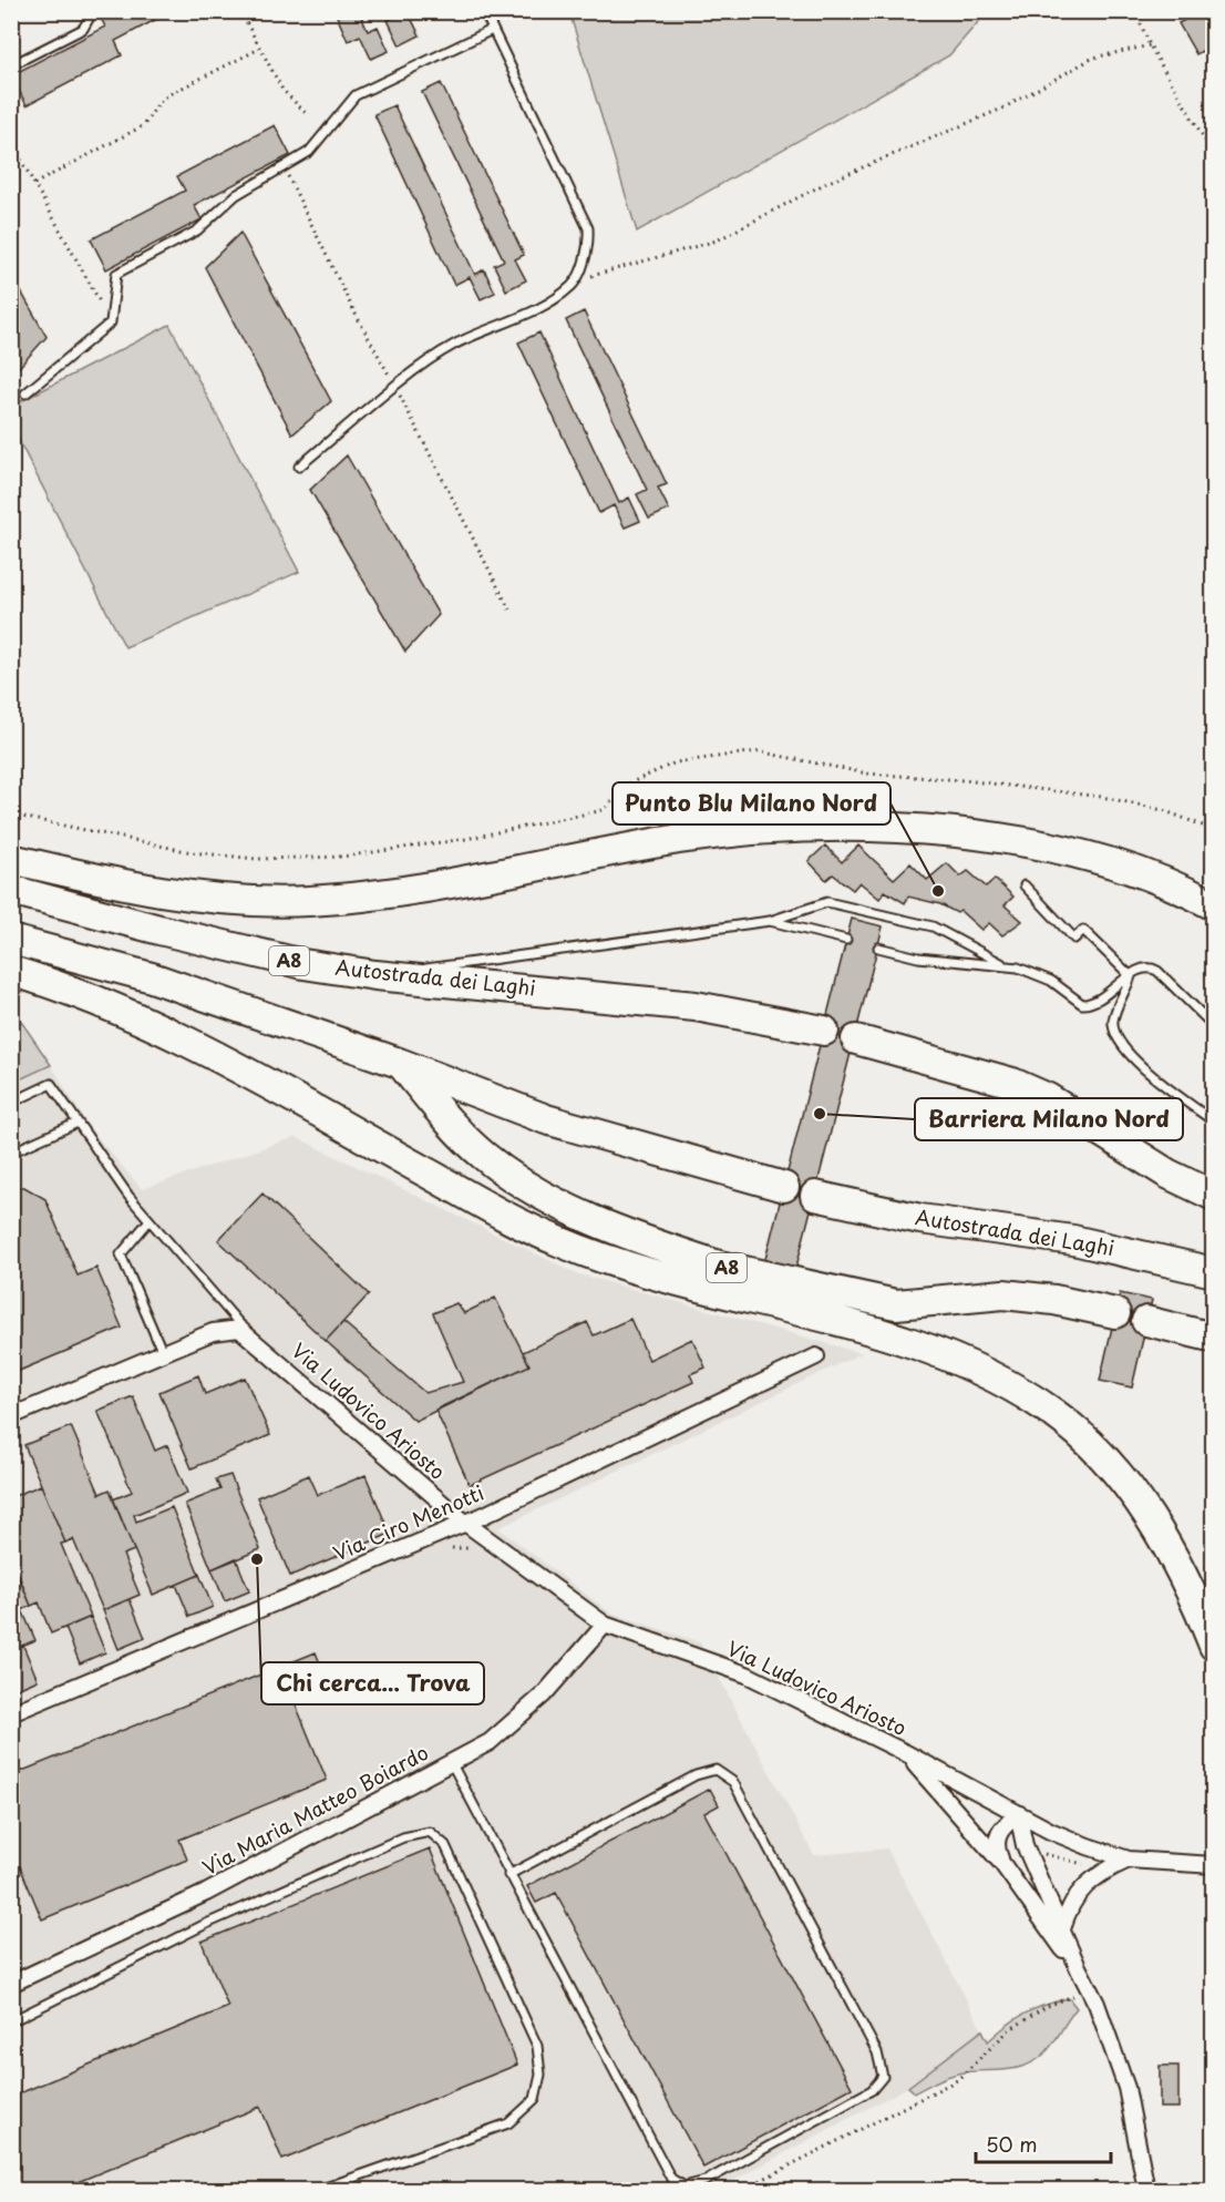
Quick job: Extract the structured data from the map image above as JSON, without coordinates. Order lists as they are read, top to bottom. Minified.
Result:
{"streets":{"highway":["A8","Autostrada dei Laghi"],"street":["Via Ludovico Ariosto","Via Ciro Menotti","Via Maria Matteo Boiardo"]},"crossings":[["Via Ludovico Ariosto","Via Ciro Menotti"],["Via Ludovico Ariosto","Via Maria Matteo Boiardo"]],"places":["Punto Blu Milano Nord","Barriera Milano Nord","Chi cerca... Trova"],"scale_bar":"50 m"}
